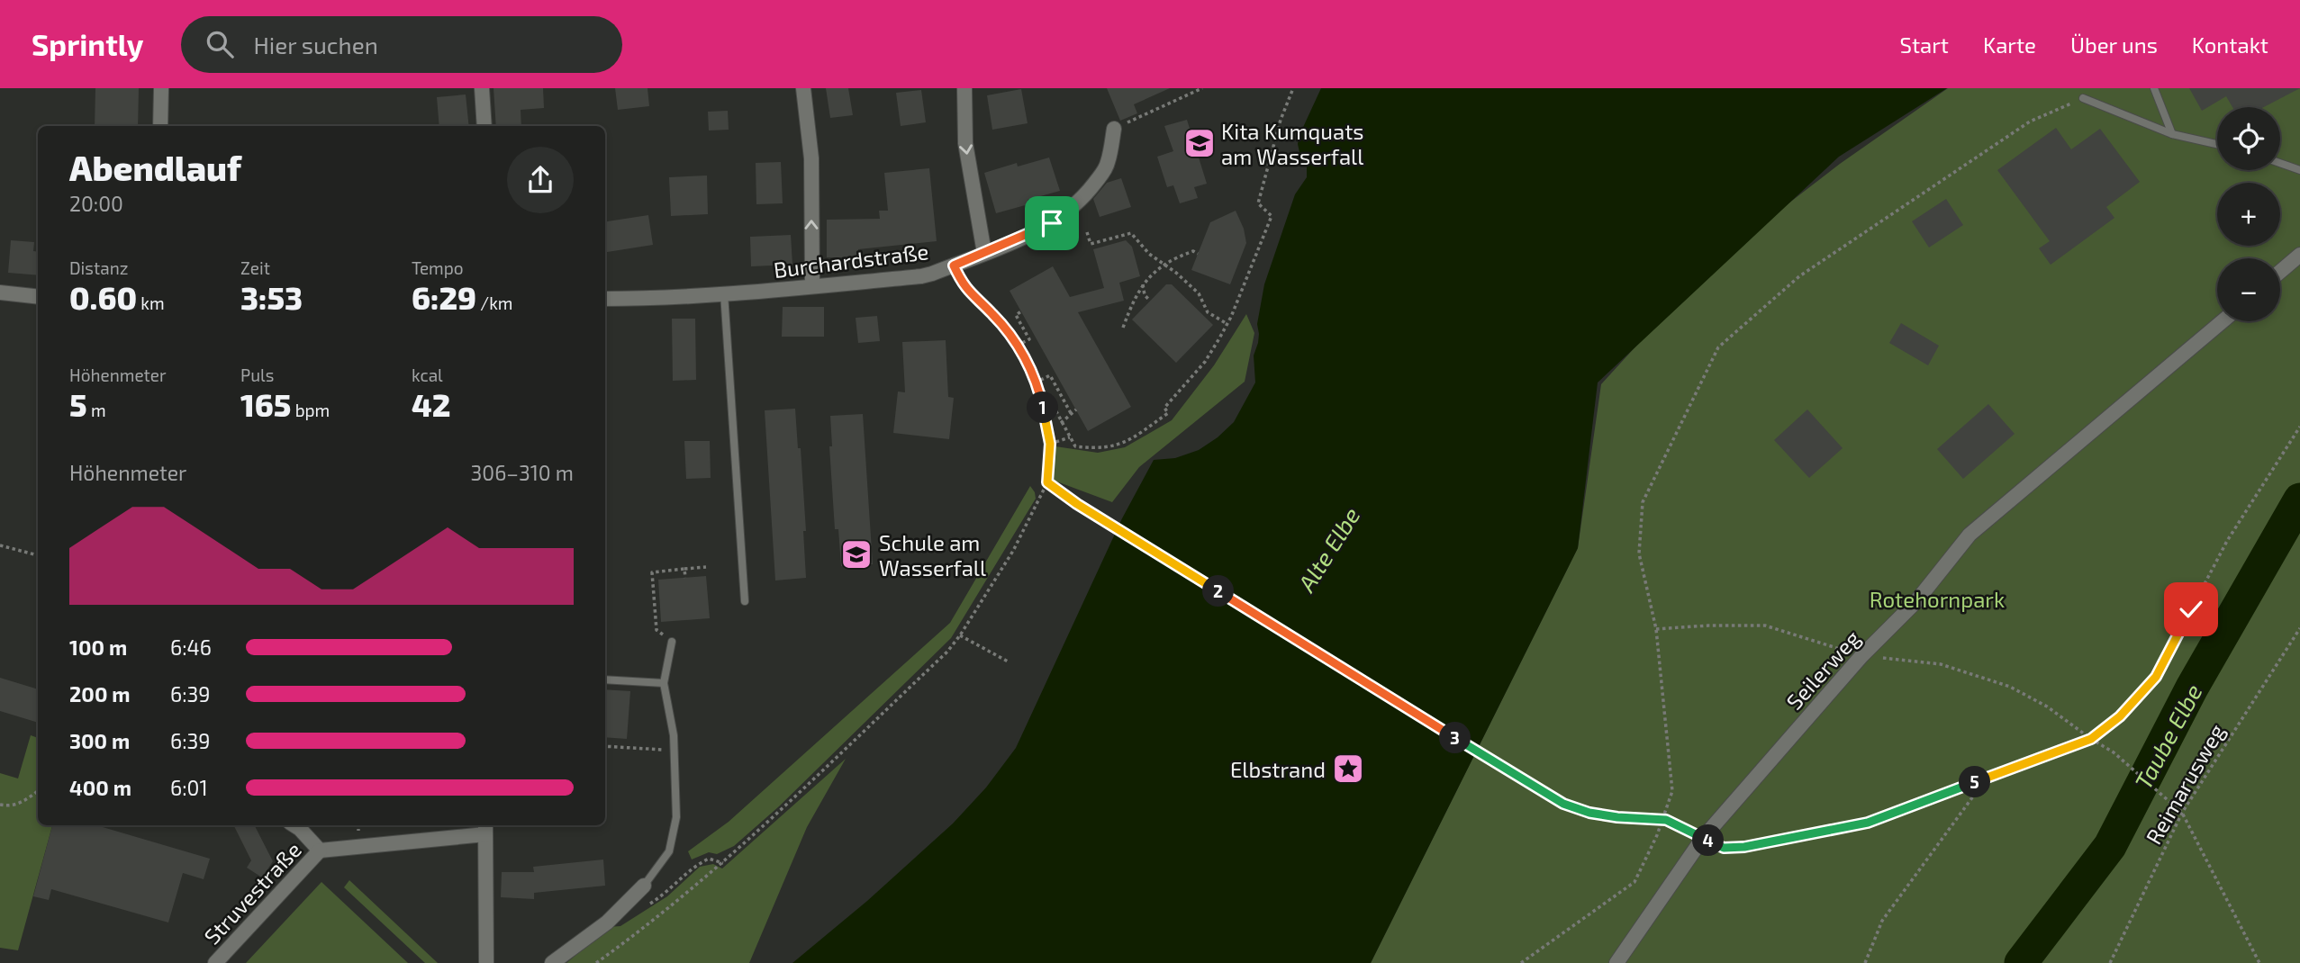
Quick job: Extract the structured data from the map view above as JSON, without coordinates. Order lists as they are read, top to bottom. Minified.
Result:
{"streets":{"street":["Burchardstraße","Seilerweg","Struvestraße"],"path":["Reimarusweg"]},"water":["Alte Elbe","Taube Elbe"],"parks":["Rotehornpark"],"places":{"school or university":["Kita Kumquats am Wasserfall","Schule am Wasserfall"],"place":["Elbstrand"]},"page":{"header":"Sprintly","search":"Hier suchen","nav":["Start","Karte","Über uns","Kontakt"],"map_buttons":["+","−"],"heading":["Abendlauf","20:00"],"stats":[["Distanz","0.60 km"],["Zeit","3:53"],["Tempo","6:29 /km"],["Höhenmeter","5 m"],["Puls","165 bpm"],["kcal","42"]],"pins":["1","2","3","5","4"],"chart":["Höhenmeter","306–310 m"],"list":[{"name":"100 m","note":"6:46"},{"name":"200 m","note":"6:39"},{"name":"300 m","note":"6:39"},{"name":"400 m","note":"6:01"}]}}
